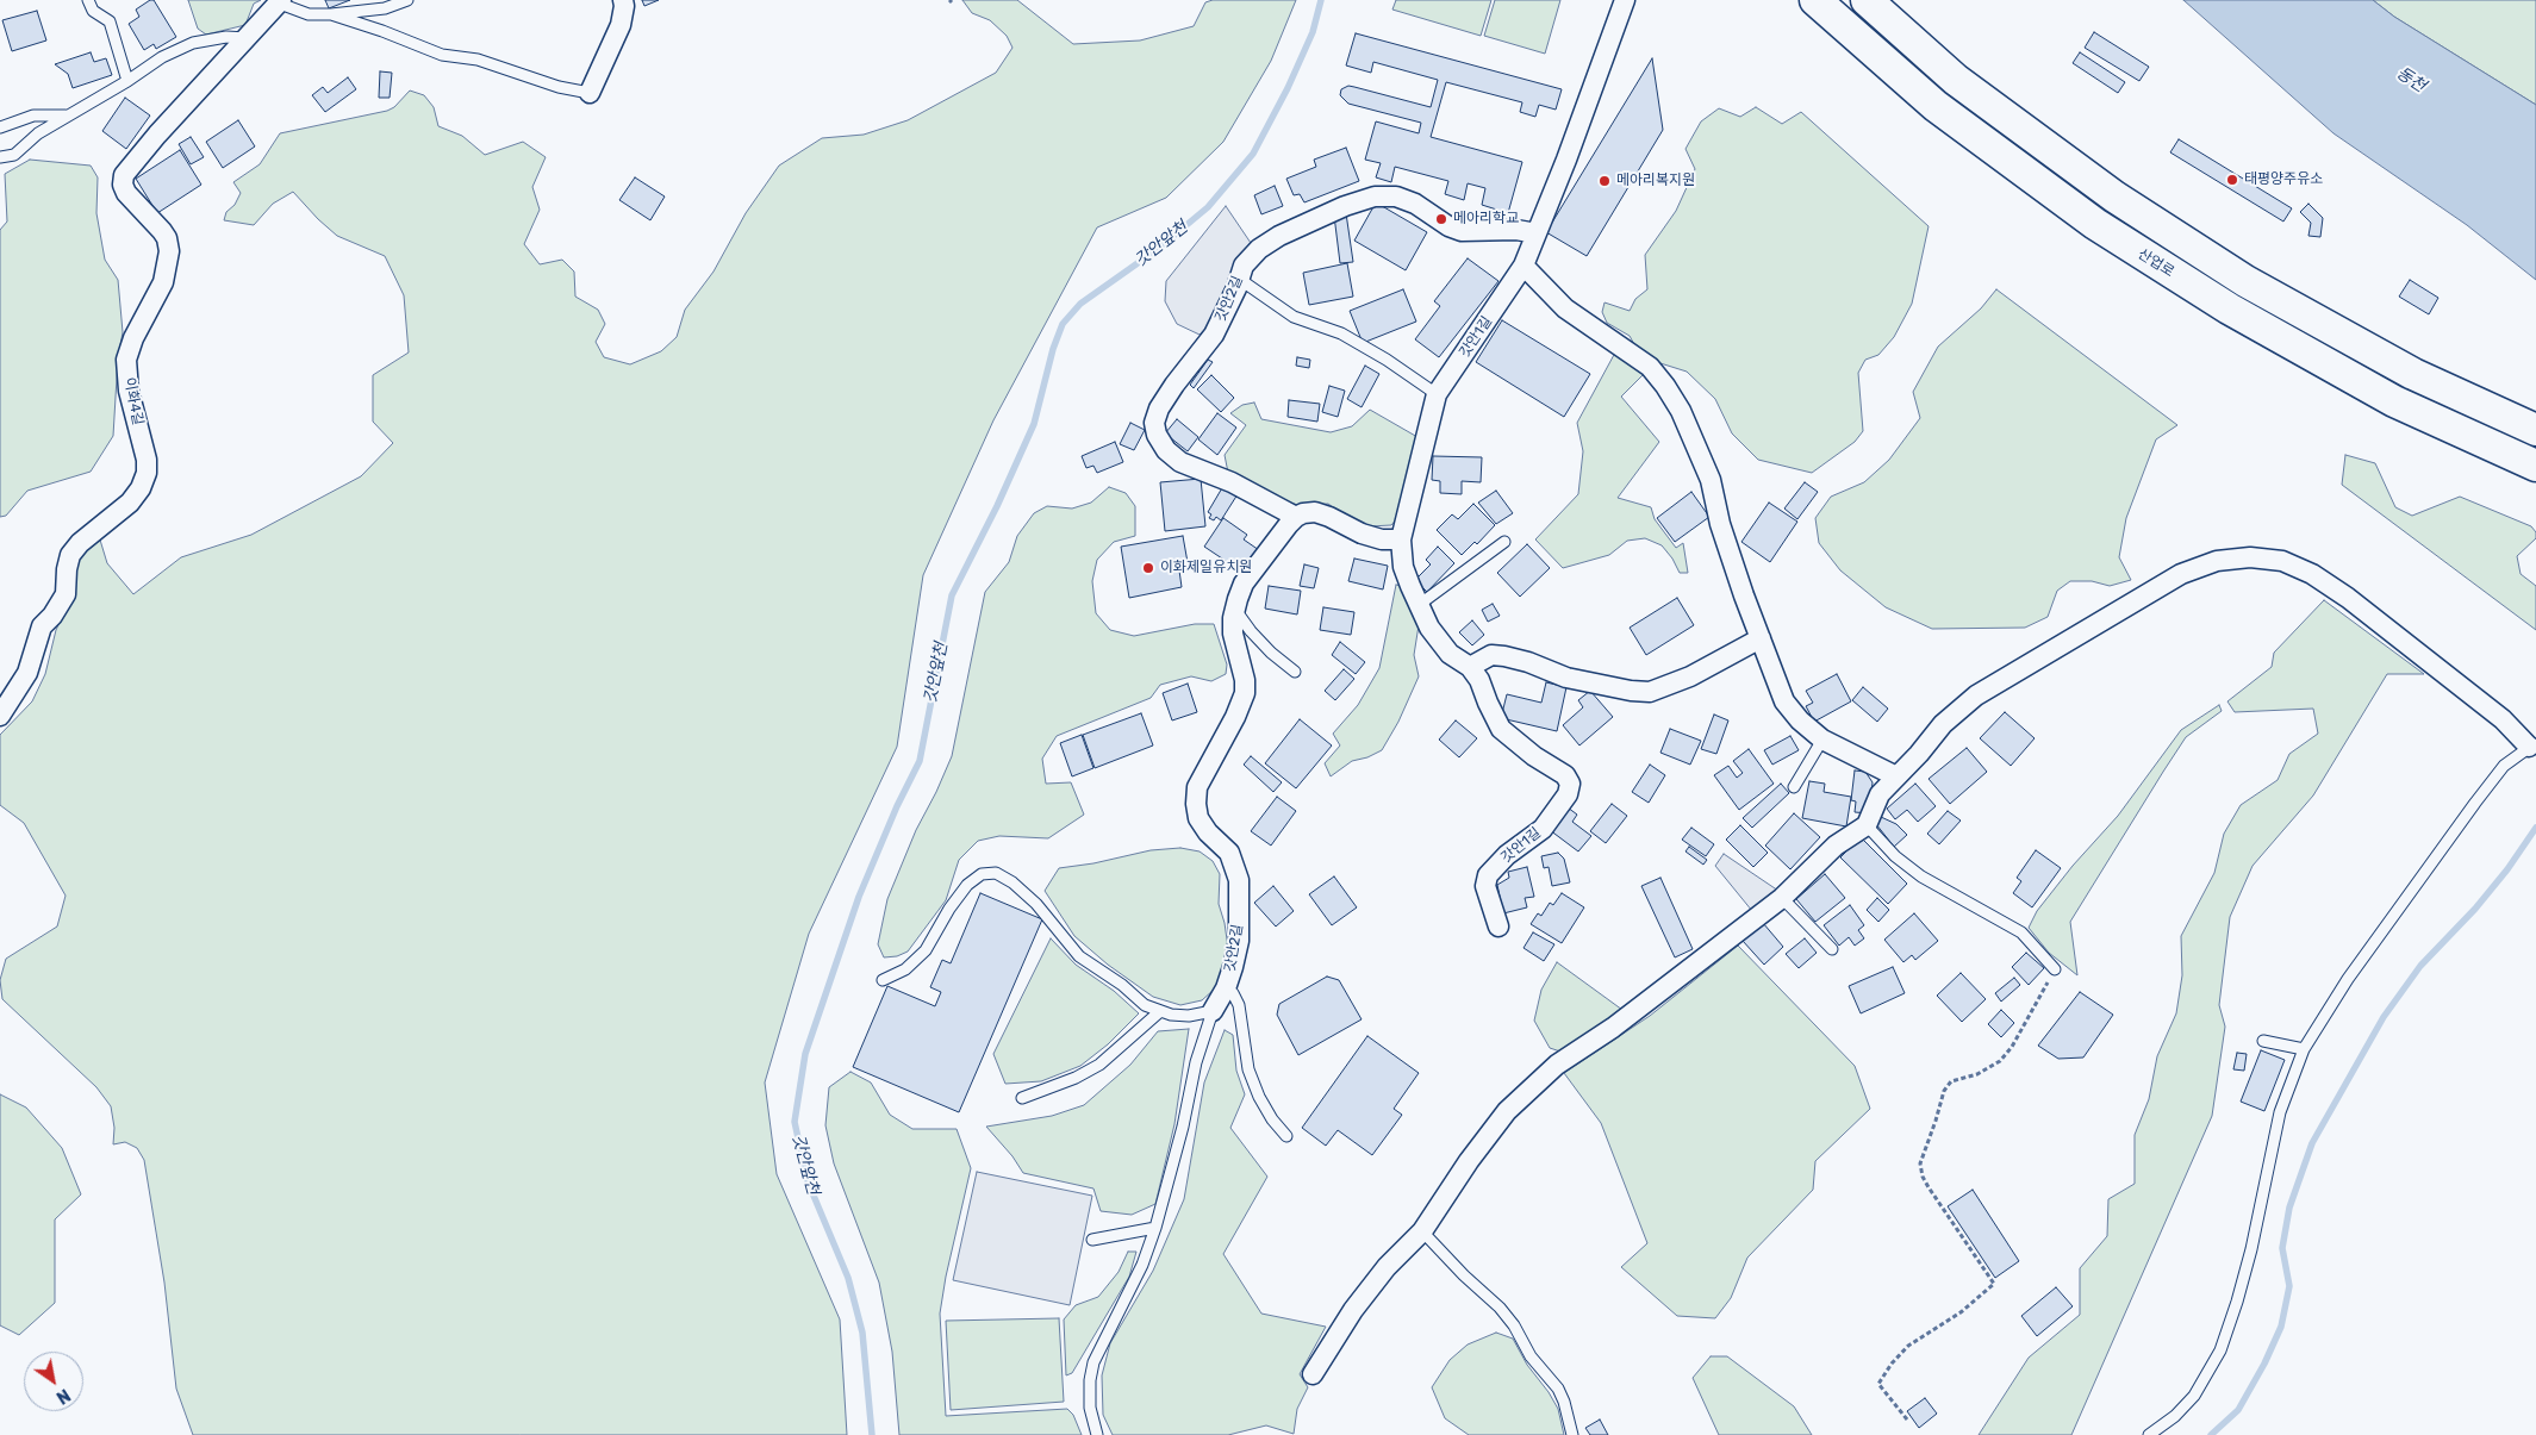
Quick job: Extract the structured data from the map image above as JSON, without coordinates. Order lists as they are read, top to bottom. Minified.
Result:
{"streets":{"main road":["산업로"],"street":["갓안2길","갓안1길","이화4길"]},"crossings":[["갓안2길","갓안1길"]],"water":["동천","갓안앞천"],"places":["태평양주유소","메아리복지원","메아리학교","이화제일유치원"],"north":"bottom right"}
